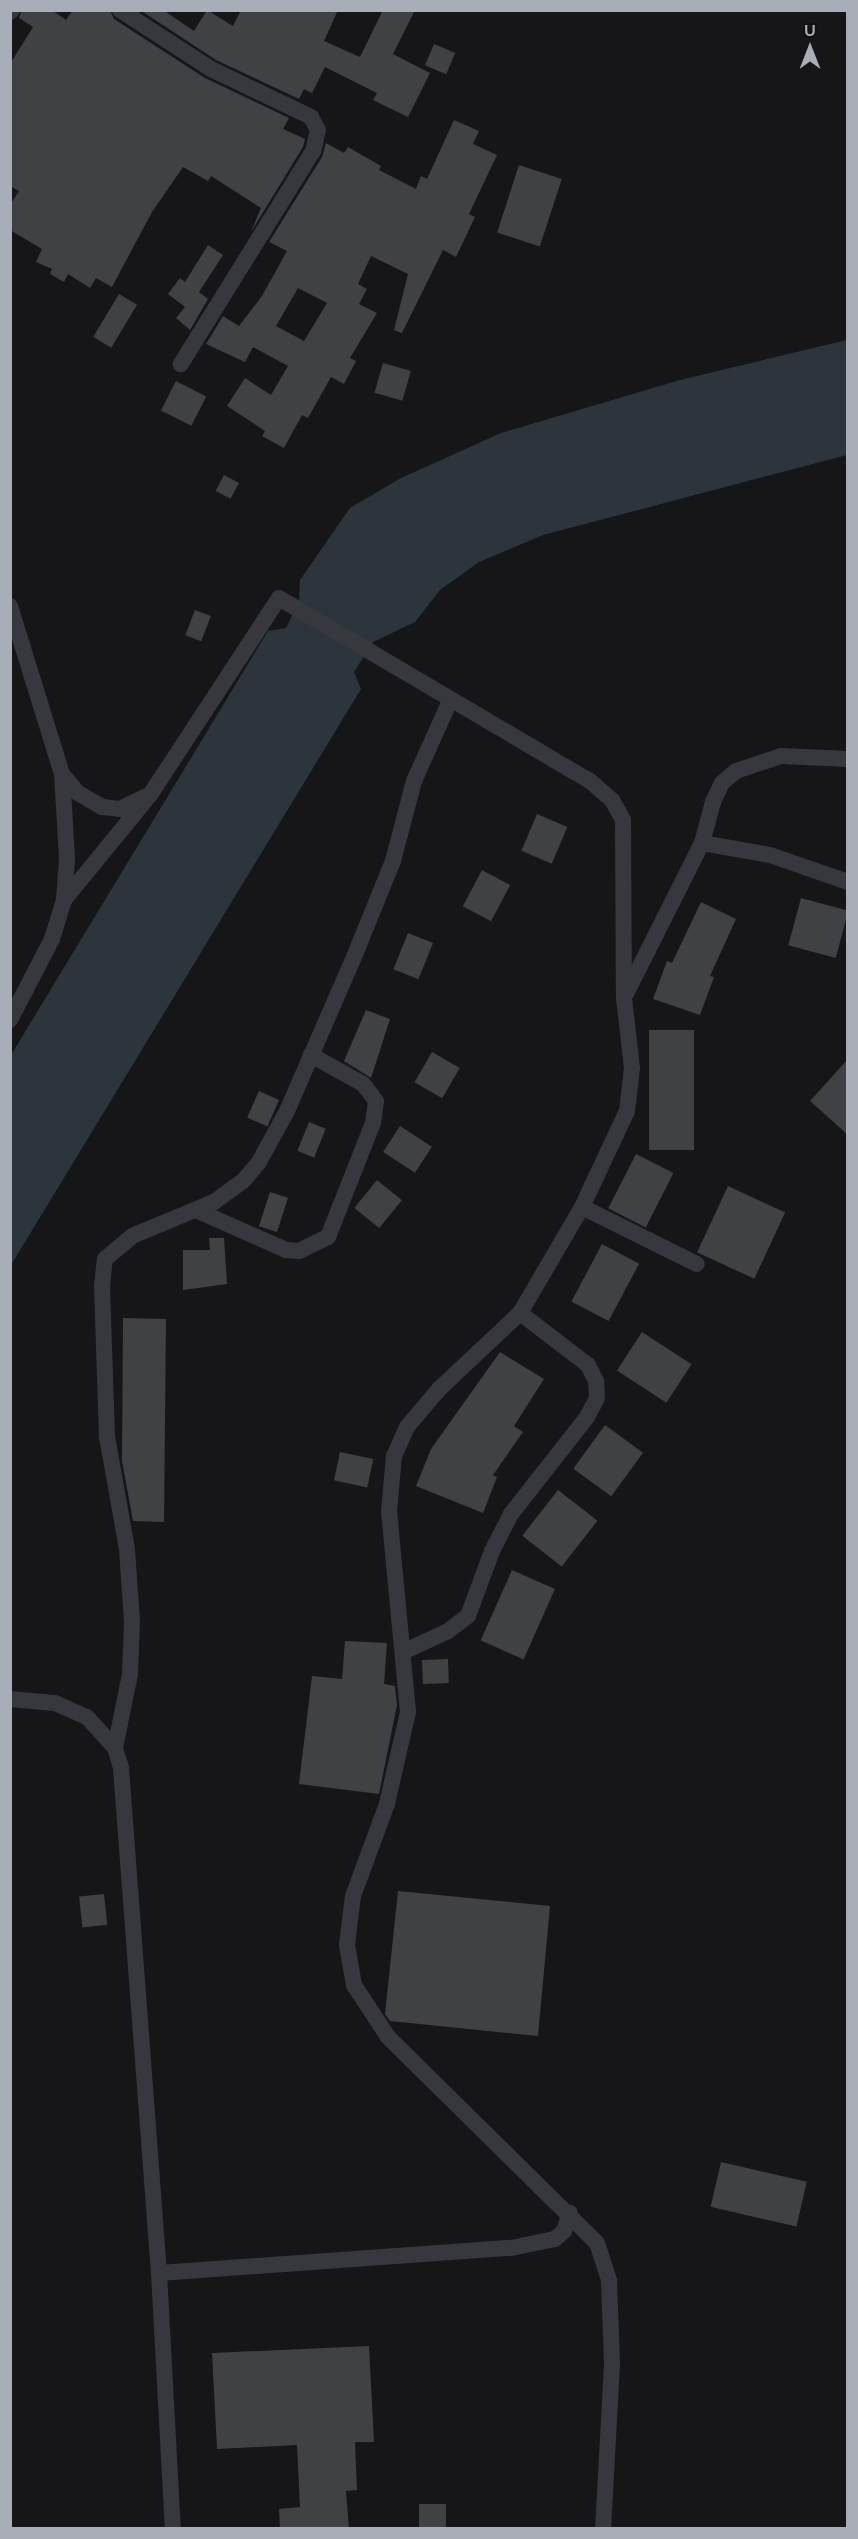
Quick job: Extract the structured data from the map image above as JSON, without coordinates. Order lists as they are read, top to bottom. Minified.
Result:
{"north":"top"}
